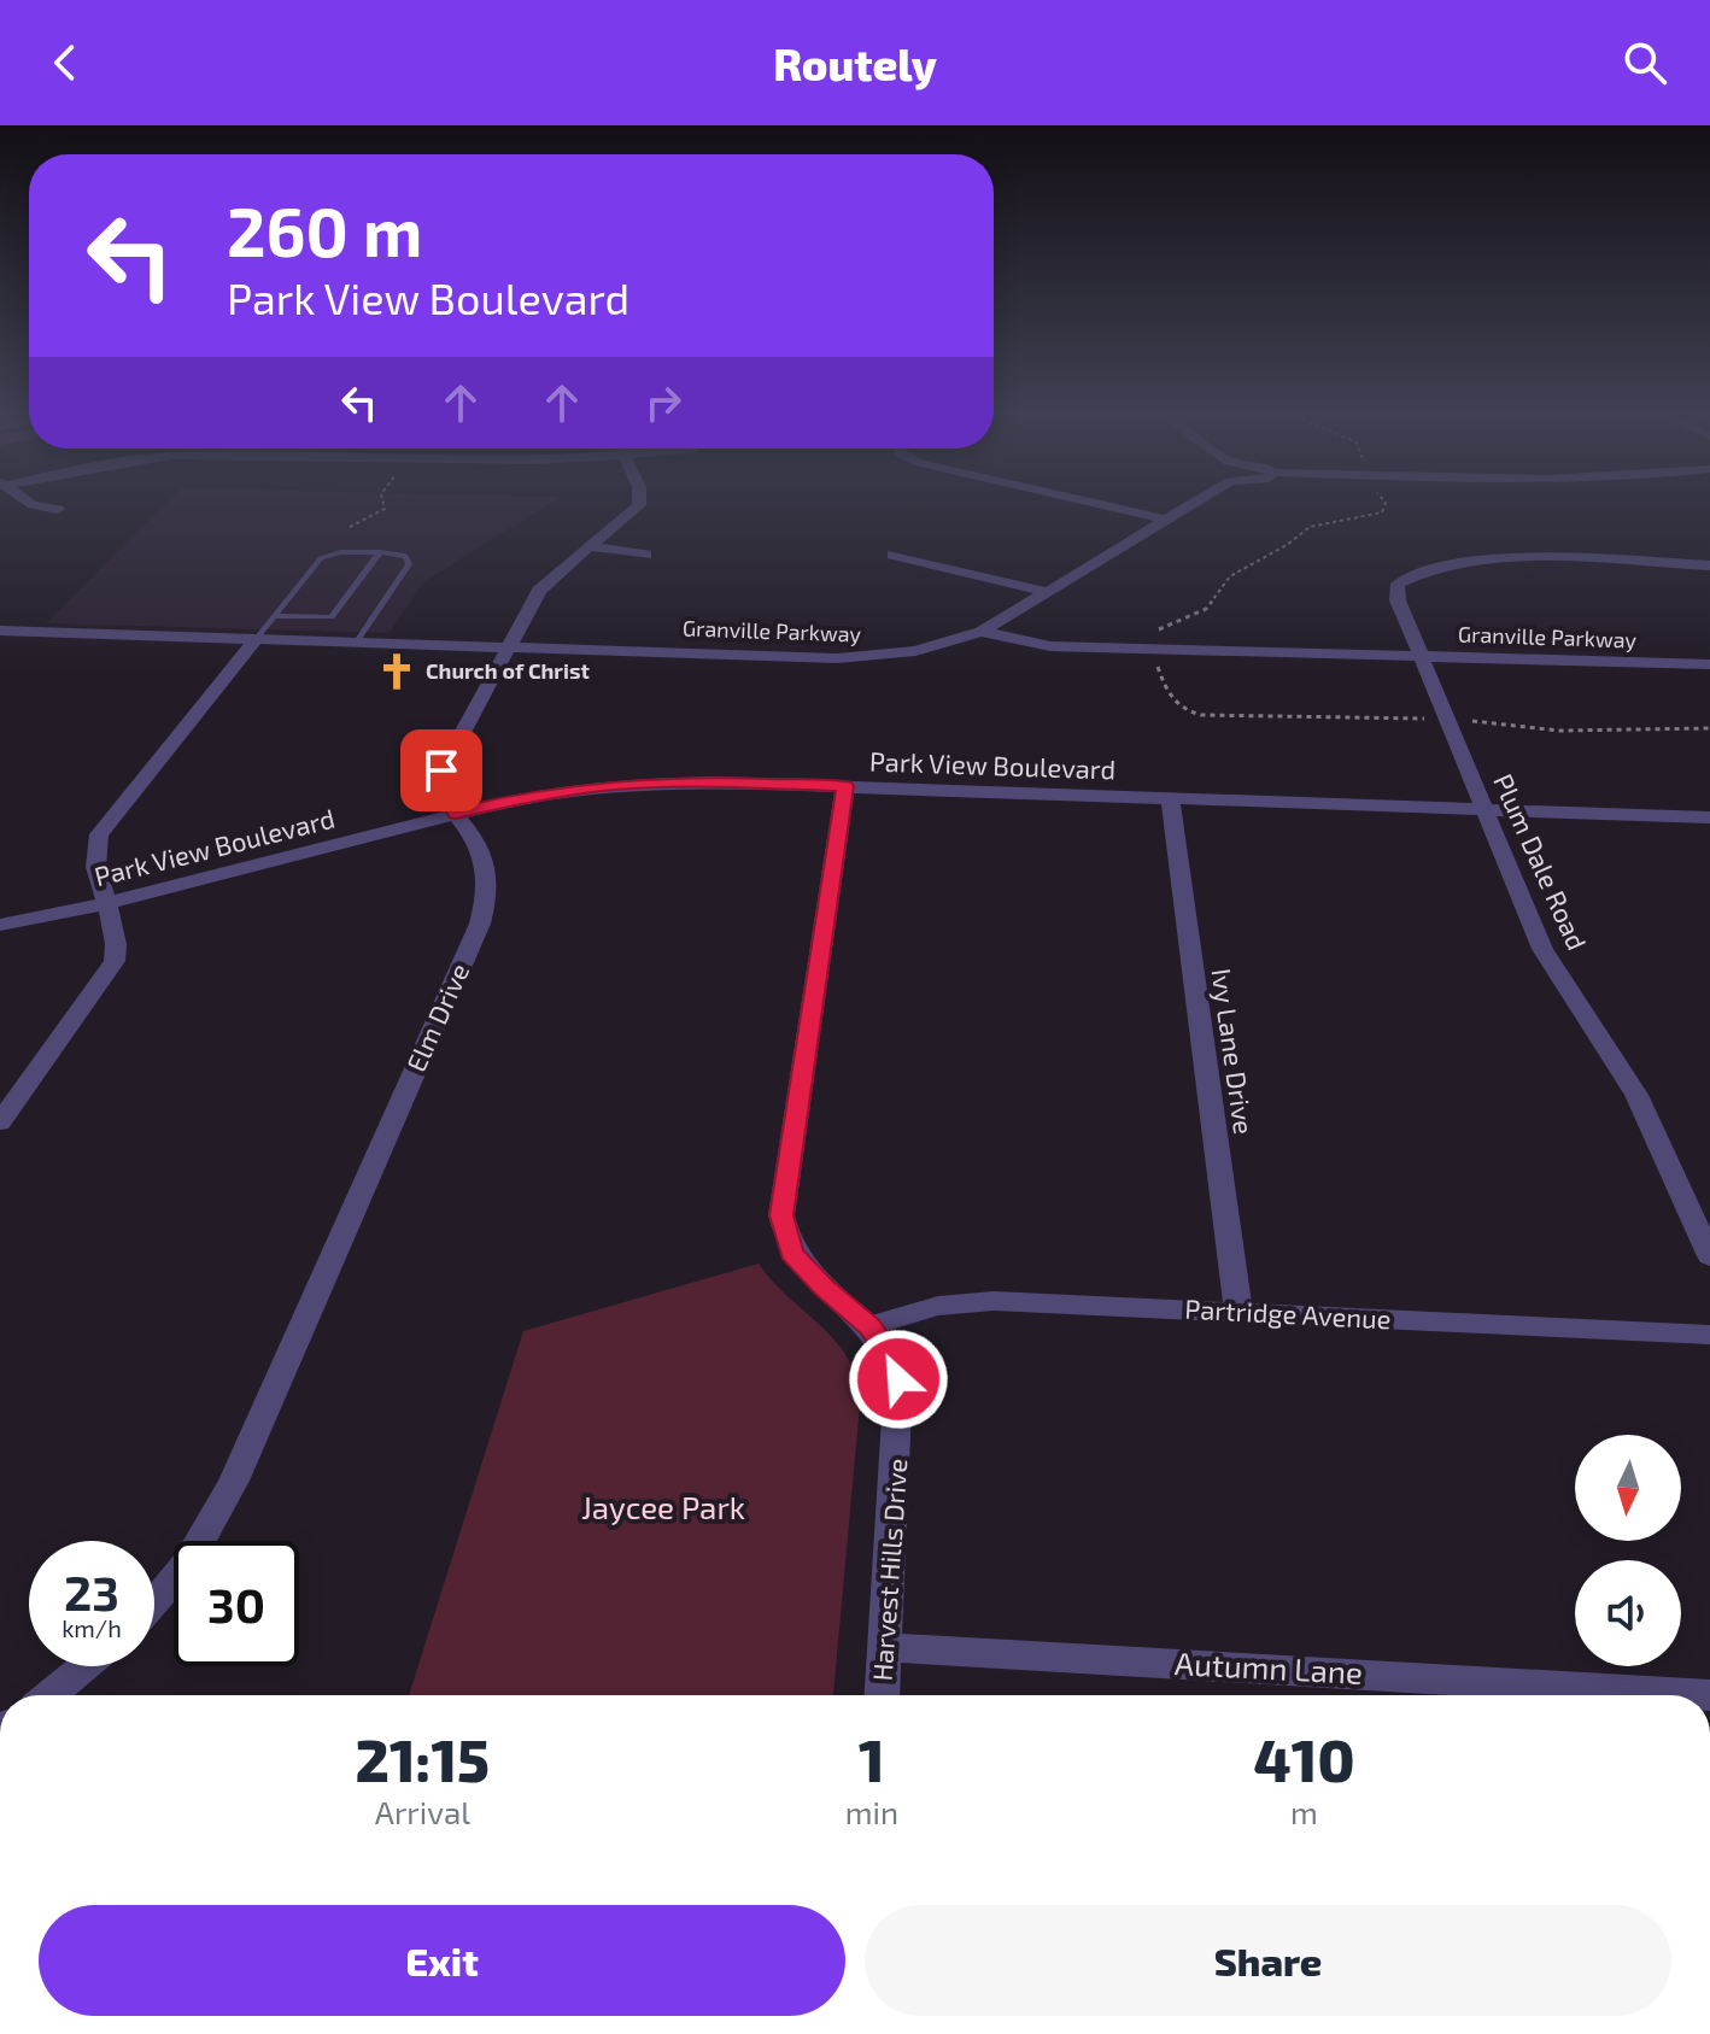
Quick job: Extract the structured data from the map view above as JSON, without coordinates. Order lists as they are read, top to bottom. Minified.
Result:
{"streets":{"street":["Granville Parkway","Park View Boulevard","Plum Dale Road","Elm Drive","Ivy Lane Drive","Partridge Avenue","Harvest Hills Drive","Autumn Lane"]},"crossings":[["Granville Parkway","Plum Dale Road"],["Granville Parkway","Elm Drive"],["Park View Boulevard","Plum Dale Road"],["Park View Boulevard","Elm Drive"],["Park View Boulevard","Ivy Lane Drive"],["Park View Boulevard","Harvest Hills Drive"],["Ivy Lane Drive","Partridge Avenue"],["Partridge Avenue","Harvest Hills Drive"],["Harvest Hills Drive","Autumn Lane"]],"parks":["Jaycee Park"],"places":{"church":["Church of Christ"]},"north":"bottom","page":{"header":"Routely","turn":["260 m","Park View Boulevard"],"speed":"23 km/h","limit":"30","eta":["21:15","Arrival","1","min","410","m"],"buttons":["Exit","Share"]}}
